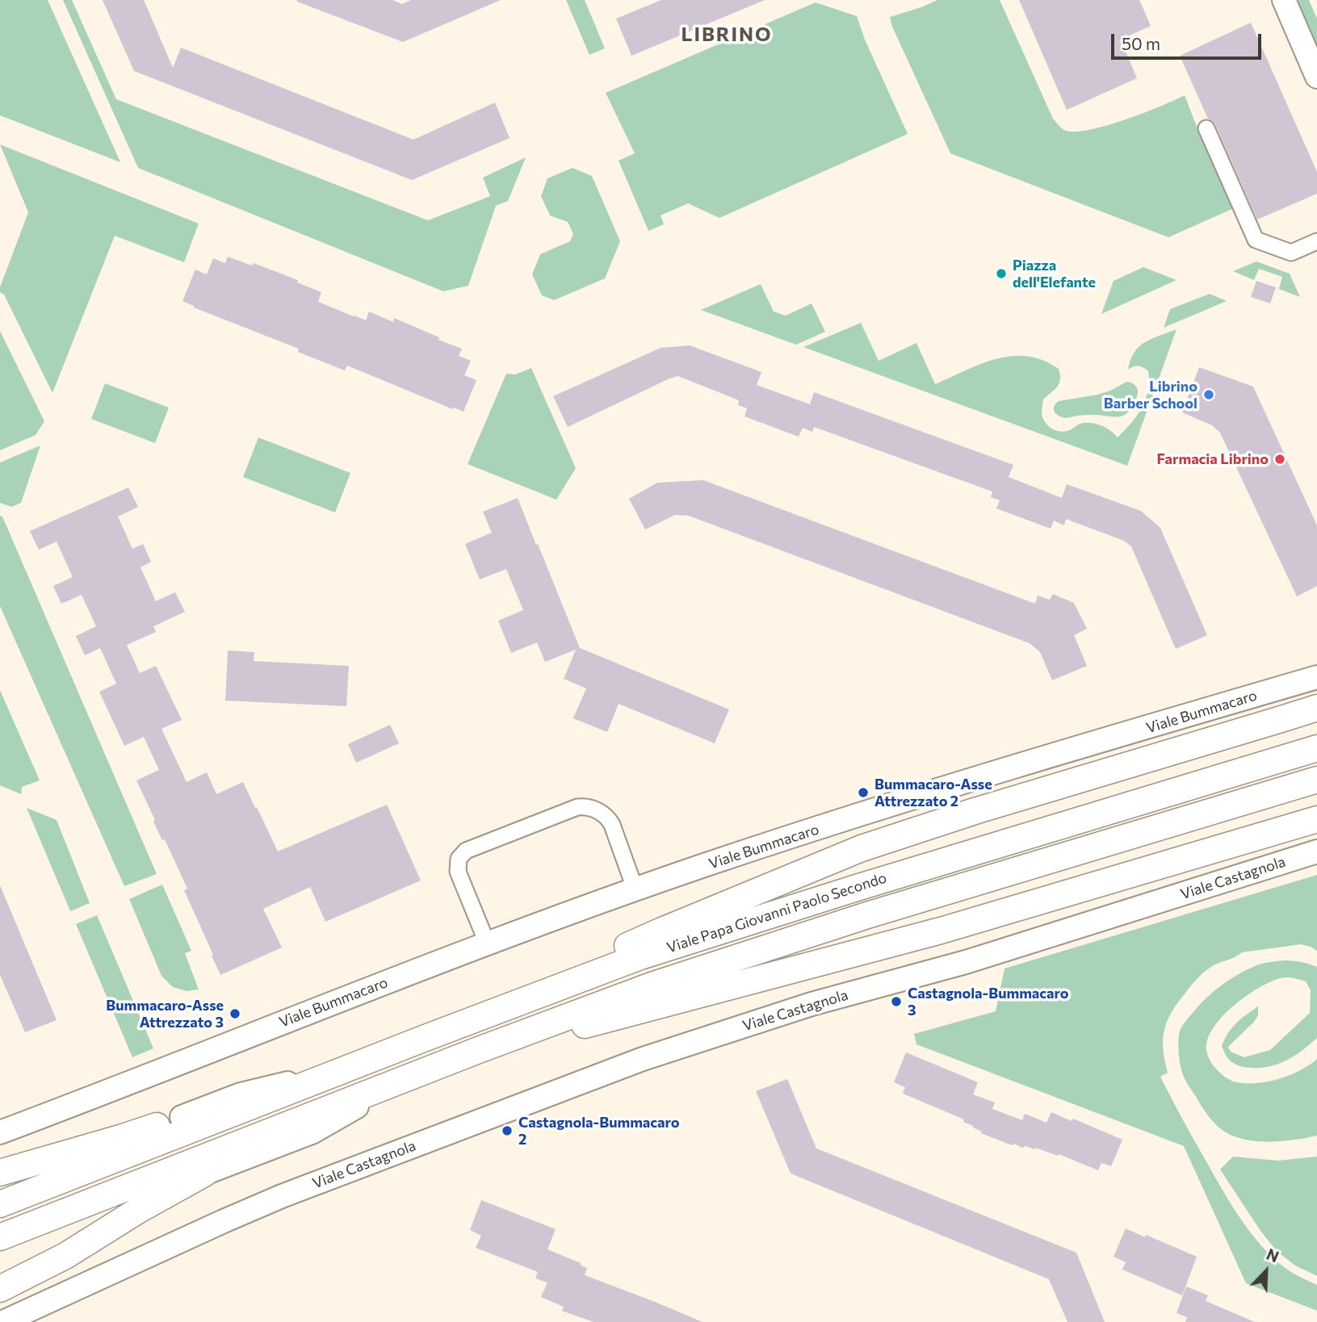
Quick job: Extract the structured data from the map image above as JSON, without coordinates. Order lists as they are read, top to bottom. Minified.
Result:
{"streets":{"main road":["Viale Bummacaro","Viale Castagnola","Viale Papa Giovanni Paolo Secondo"]},"districts":["LIBRINO"],"places":["Piazza dell'Elefante","Librino Barber School","Farmacia Librino","Bummacaro-Asse Attrezzato 2","Castagnola-Bummacaro 3","Bummacaro-Asse Attrezzato 3","Castagnola-Bummacaro 2"],"scale_bar":"50 m","north":"top right"}
